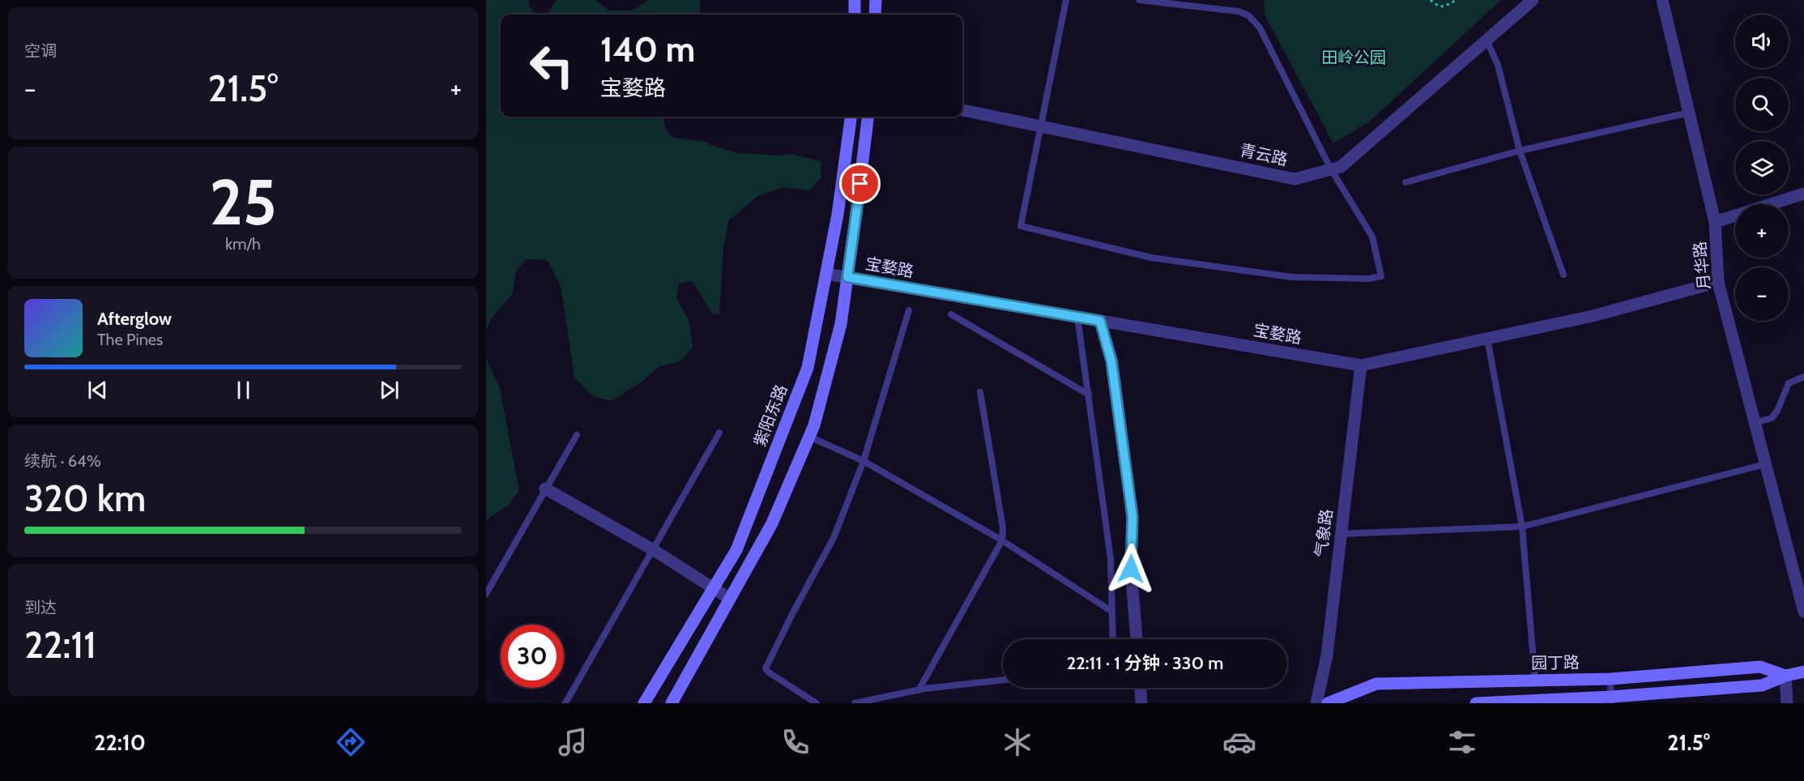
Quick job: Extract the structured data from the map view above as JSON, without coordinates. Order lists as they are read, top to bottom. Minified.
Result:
{"streets":{"main road":["紫阳东路","园丁路"],"street":["青云路","月华路","宝婺路","气象路"]},"crossings":[["月华路","宝婺路"],["宝婺路","紫阳东路"],["宝婺路","气象路"]],"parks":["田岭公园"],"page":{"tile":["空调",["25","km/h"],["续航 · 64%","320 km"],["到达","22:11"]],"map_buttons":["+","−"],"turn":["140 m","宝婺路"],"heat":["−","21.5°","+"],"song":["Afterglow","The Pines"],"limit":"30","trip":"22:11 · 1 分钟 · 330 m","tabs":["22:10","21.5°"]}}
